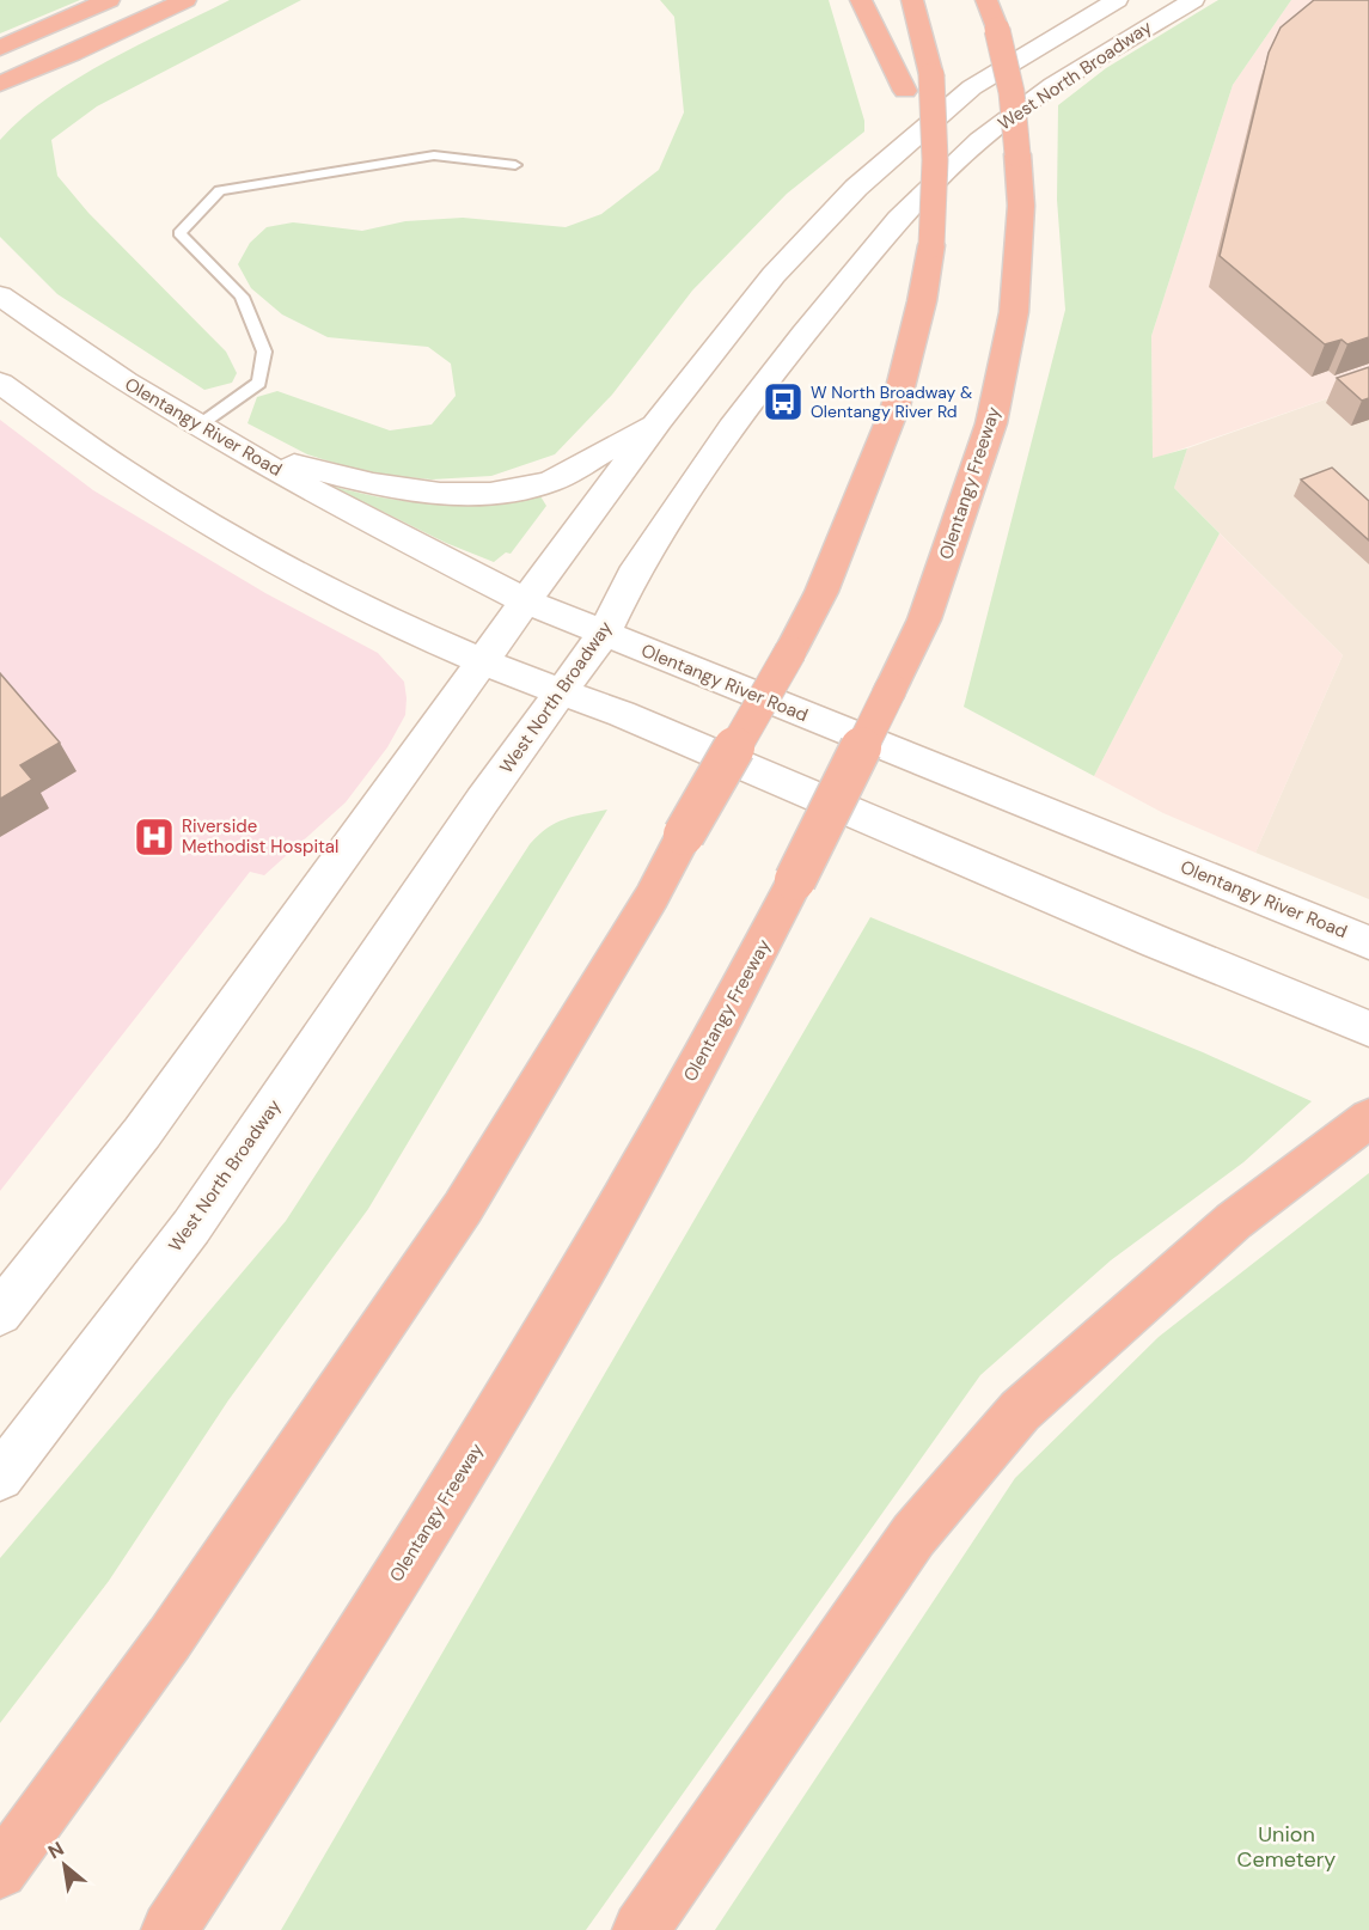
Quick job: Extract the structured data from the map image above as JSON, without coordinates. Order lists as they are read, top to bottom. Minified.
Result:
{"streets":{"highway":["Olentangy Freeway"],"main road":["West North Broadway","Olentangy River Road"]},"crossings":[["West North Broadway","Olentangy River Road"]],"parks":["Union Cemetery"],"places":{"bus stop":["W North Broadway & Olentangy River Rd"],"hospital":["Riverside Methodist Hospital"]},"north":"top left"}
